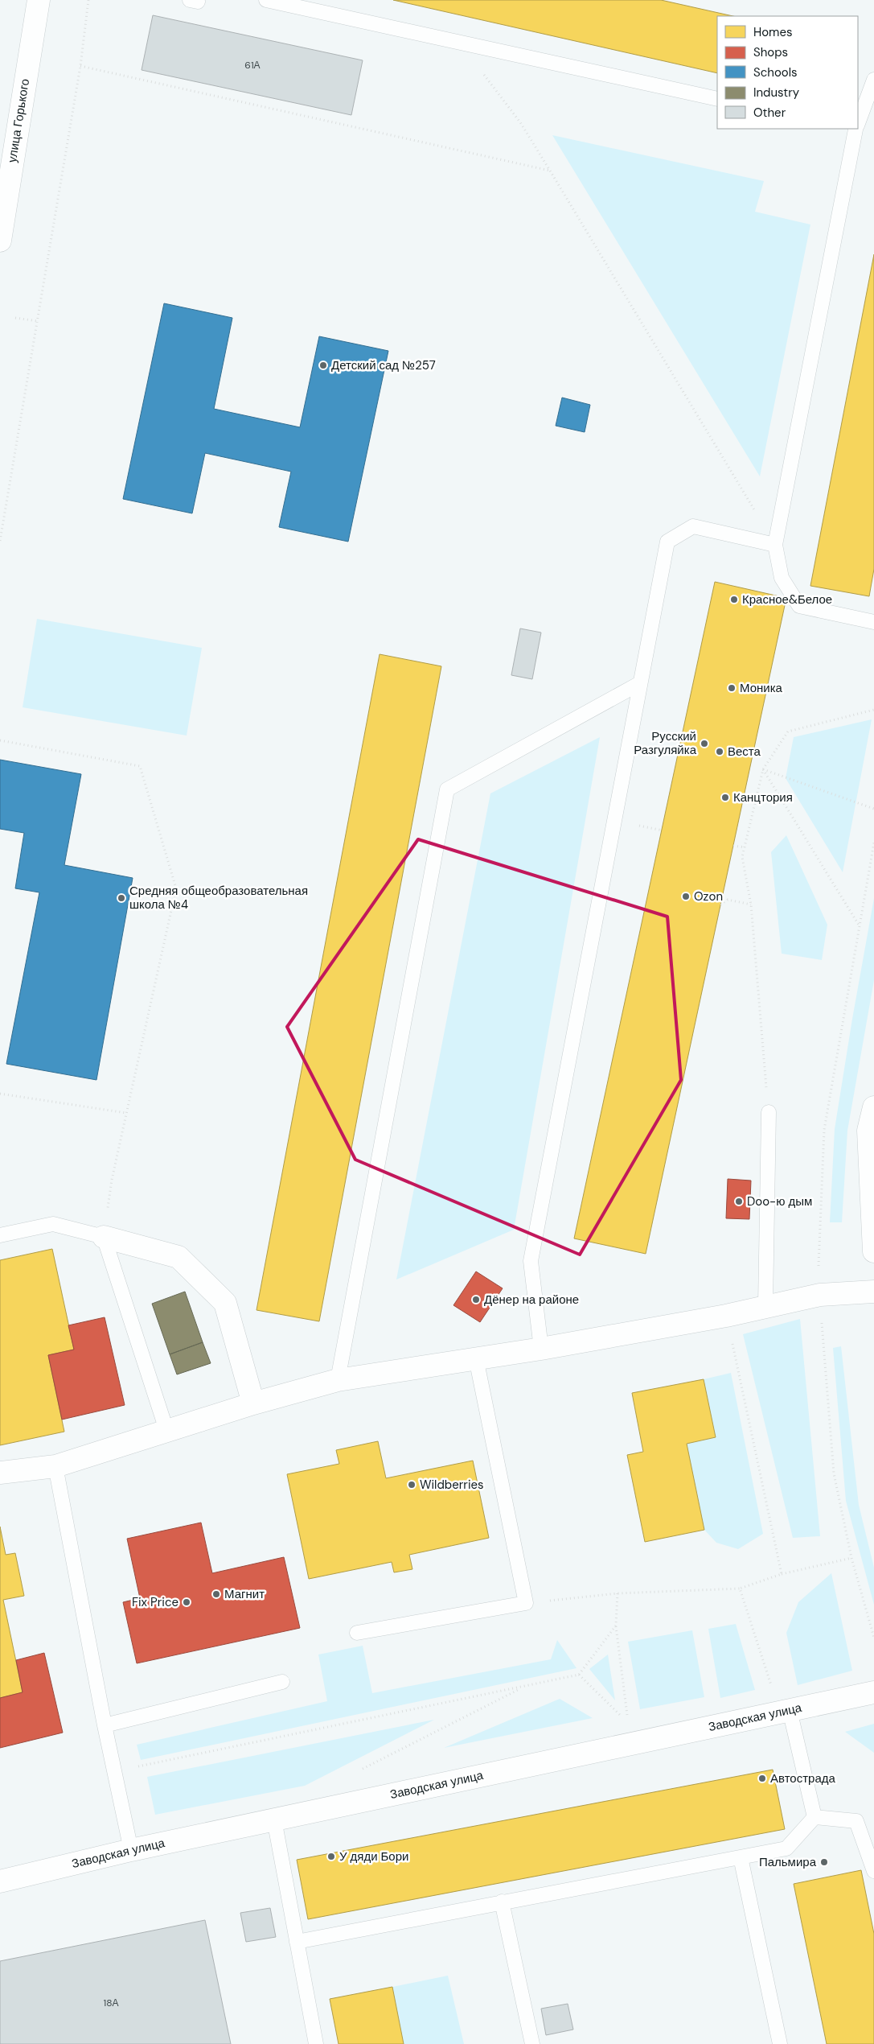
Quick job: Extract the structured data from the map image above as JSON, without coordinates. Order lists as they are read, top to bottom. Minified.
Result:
{"streets":{"street":["улица Горького","Заводская улица"]},"places":["Детский сад №257","Красное&Белое","Моника","Русский Разгуляйка","Веста","Канцтория","Ozon","Средняя общеобразовательная школа №4","Doo-ю дым","Дёнер на районе","Wildberries","Магнит","Fix Price","Автострада","У дяди Бори","Пальмира"],"house_numbers":["61А","18А"],"legend":["Homes","Shops","Schools","Industry","Other"]}
